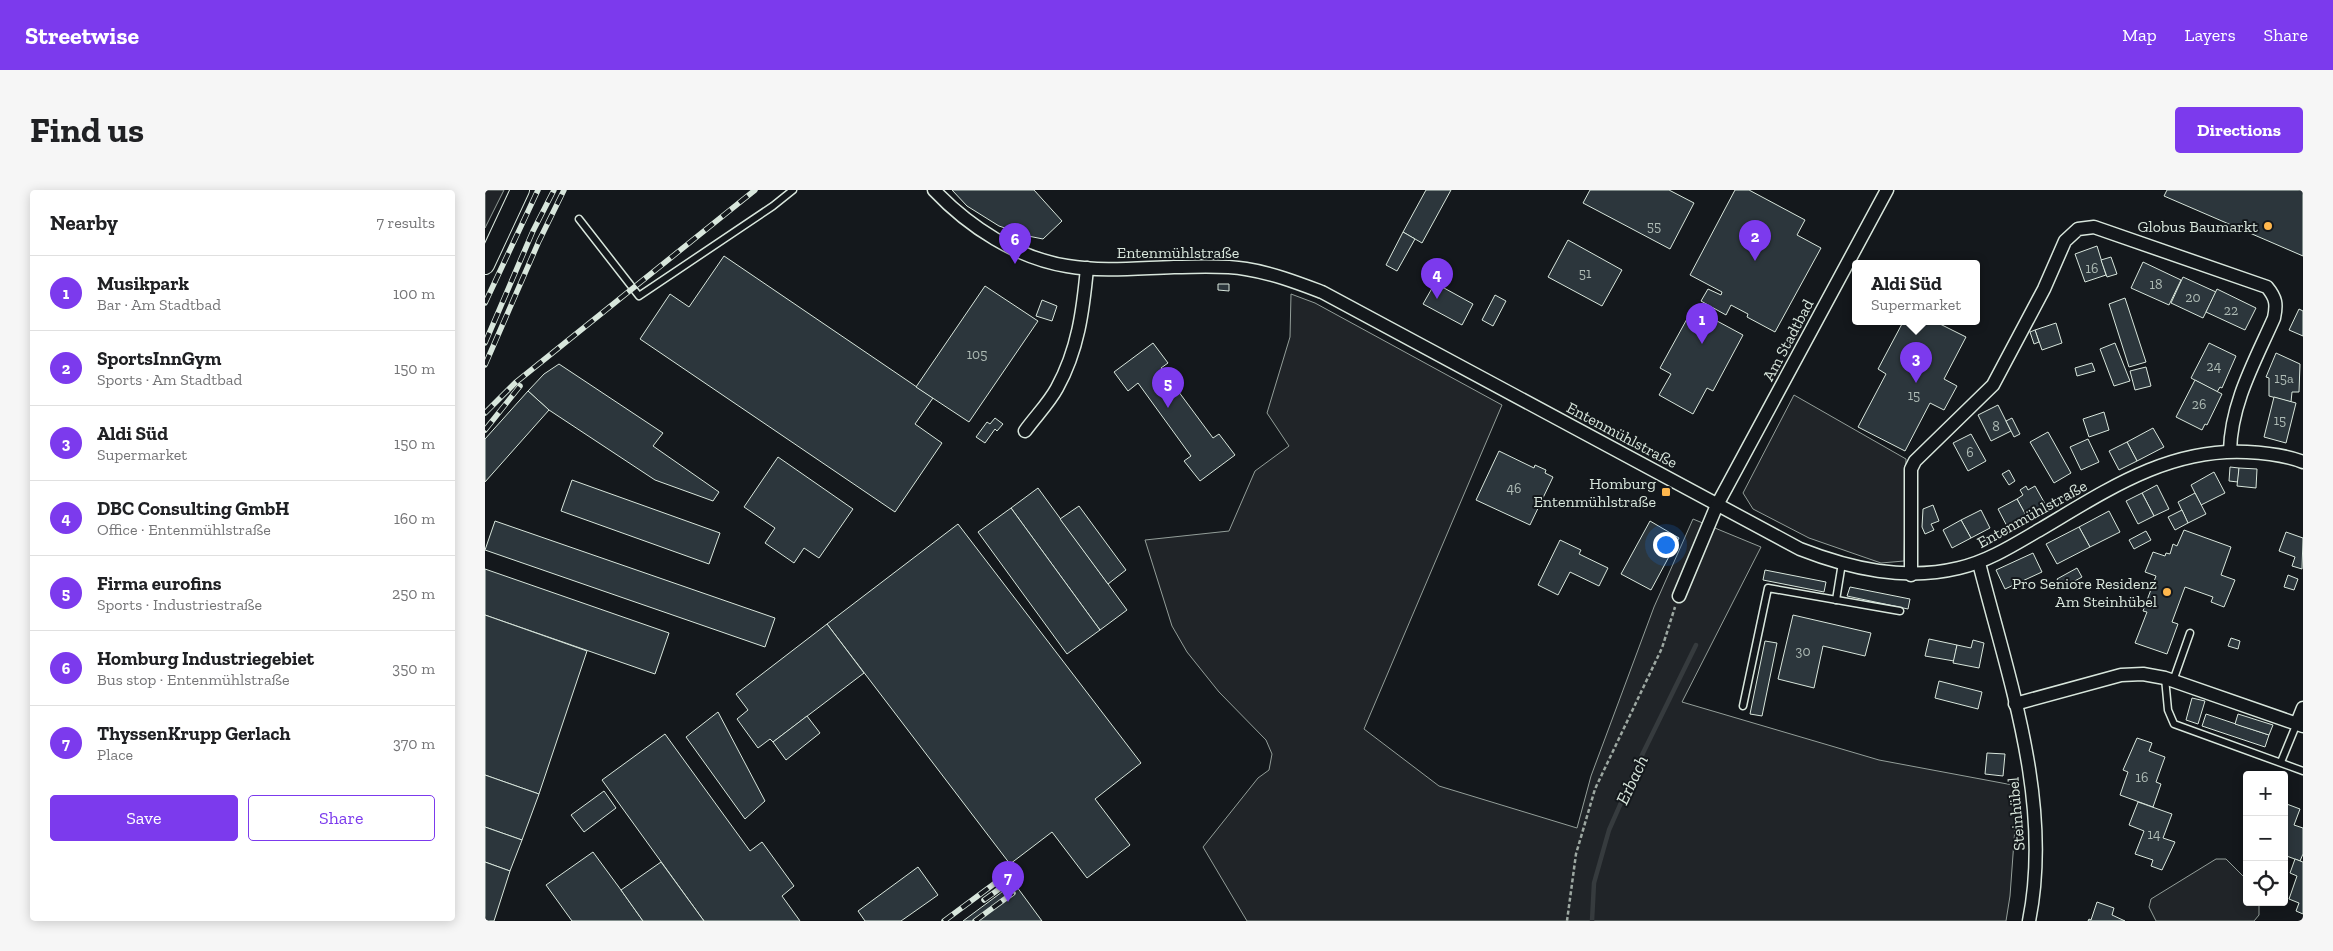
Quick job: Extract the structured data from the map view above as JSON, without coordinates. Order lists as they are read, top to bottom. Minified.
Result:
{"streets":{"street":["Entenmühlstraße","Am Stadtbad","Steinhübel"]},"crossings":[["Entenmühlstraße","Am Stadtbad"],["Entenmühlstraße","Steinhübel"]],"water":["Erbach"],"places":{"other":["Globus Baumarkt","Pro Seniore Residenz Am Steinhübel"],"transit":["Homburg Entenmühlstraße"]},"house_numbers":["55","16","51","18","20","22","105","24","15a","15","26","15","8","6","46","30","16","14"],"page":{"header":"Streetwise","nav":["Map","Layers","Share"],"buttons":["Directions",["Save","Share"]],"title":"Find us","heading":["Nearby","7 results"],"pins":["2","6","4","1","3","5","7"],"list":[{"mark":"1","name":"Musikpark","note":"Bar · Am Stadtbad","value":"100 m"},{"mark":"2","name":"SportsInnGym","note":"Sports · Am Stadtbad","value":"150 m"},{"mark":"3","name":"Aldi Süd","note":"Supermarket","value":"150 m"},{"mark":"4","name":"DBC Consulting GmbH","note":"Office · Entenmühlstraße","value":"160 m"},{"mark":"5","name":"Firma eurofins","note":"Sports · Industriestraße","value":"250 m"},{"mark":"6","name":"Homburg Industriegebiet","note":"Bus stop · Entenmühlstraße","value":"350 m"},{"mark":"7","name":"ThyssenKrupp Gerlach","note":"Place","value":"370 m"}],"popup":["Aldi Süd","Supermarket"],"map_buttons":["+","−"]}}
